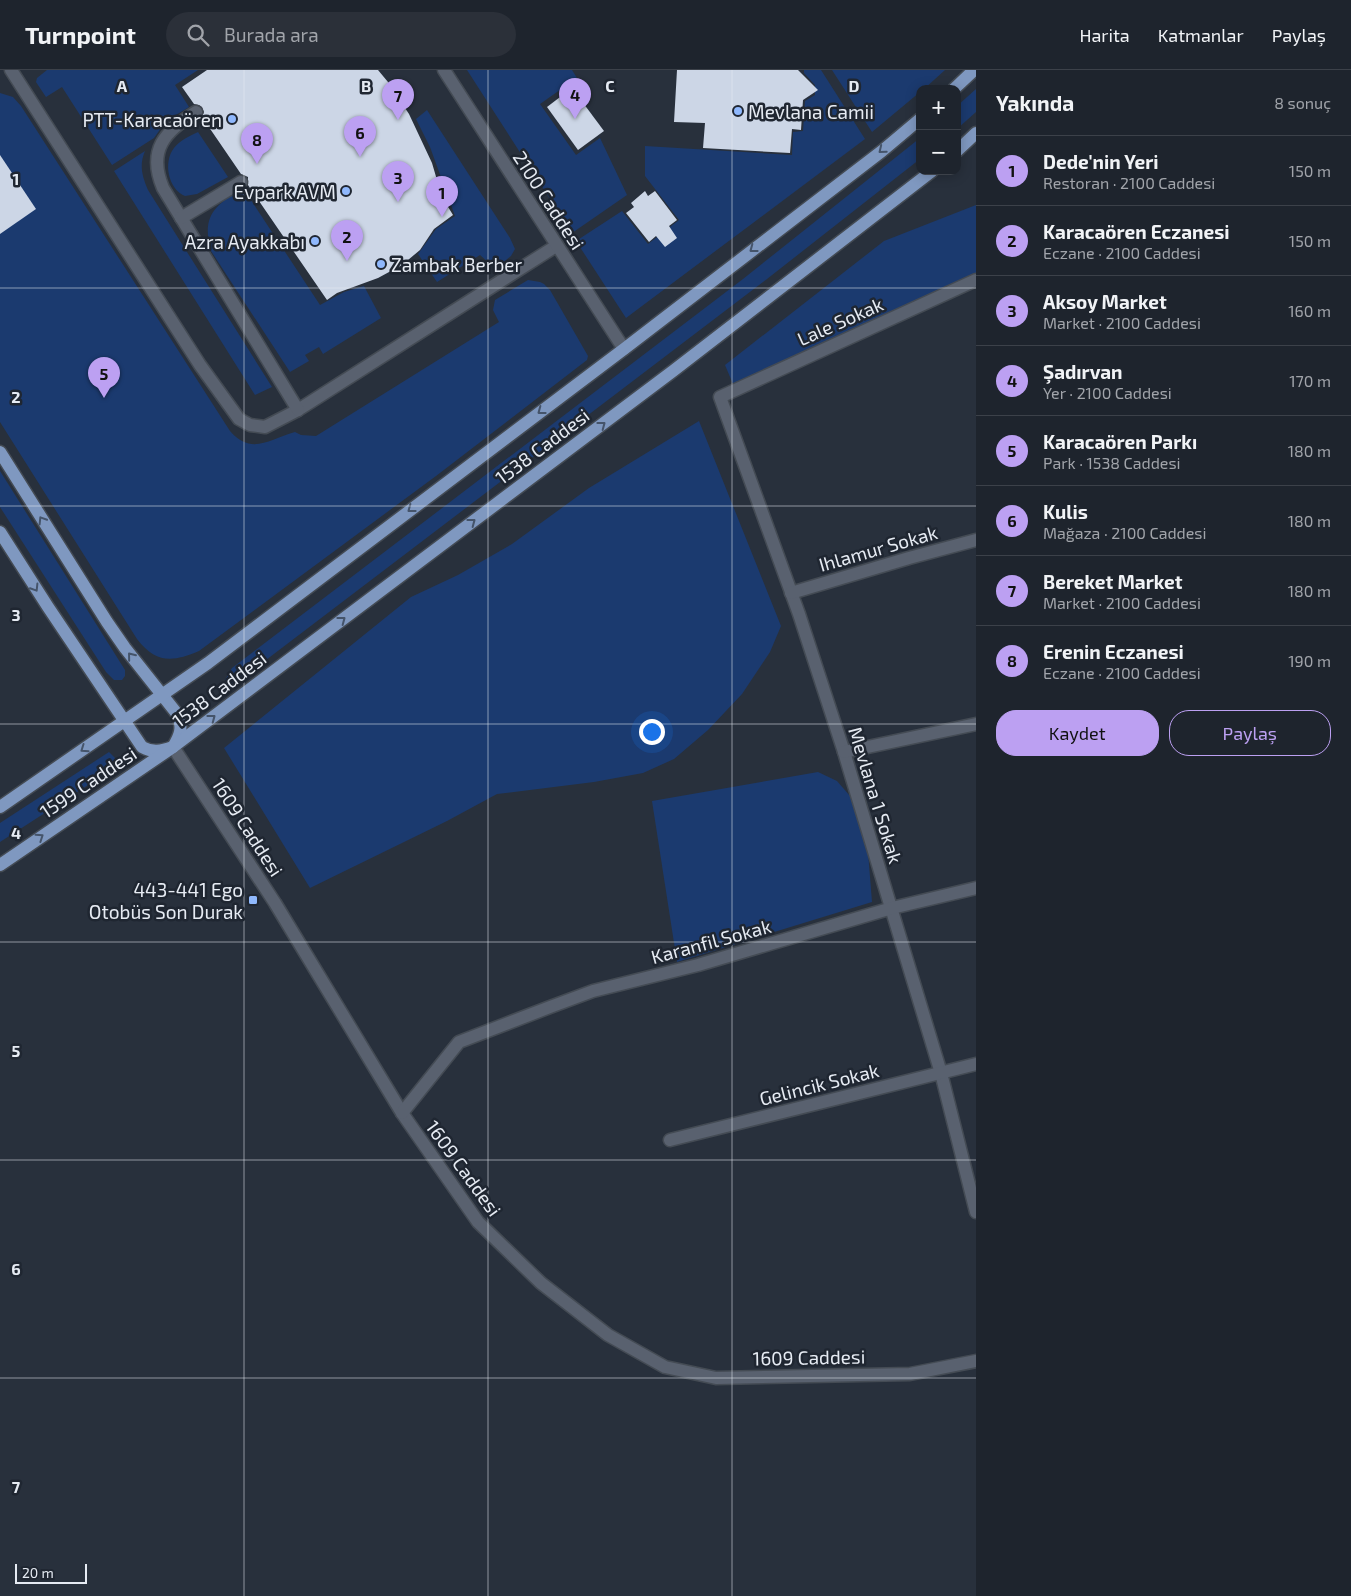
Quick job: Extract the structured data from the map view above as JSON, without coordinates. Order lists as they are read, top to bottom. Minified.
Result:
{"streets":{"main road":["1538 Caddesi","1599 Caddesi"],"street":["2100 Caddesi","Lale Sokak","Ihlamur Sokak","Mevlana 1 Sokak","1609 Caddesi","Karanfil Sokak","Gelincik Sokak"]},"crossings":[["2100 Caddesi","1538 Caddesi"],["Lale Sokak","Mevlana 1 Sokak"],["1538 Caddesi","1599 Caddesi"],["1538 Caddesi","1609 Caddesi"],["Ihlamur Sokak","Mevlana 1 Sokak"],["1599 Caddesi","1609 Caddesi"],["Mevlana 1 Sokak","Karanfil Sokak"],["Mevlana 1 Sokak","Gelincik Sokak"],["1609 Caddesi","Karanfil Sokak"]],"places":{"other":["Mevlana Camii","PTT-Karacaören","Evpark AVM","Azra Ayakkabı","Zambak Berber"],"transit":["443-441 Ego Otobüs Son Durak"]},"scale_bar":"20 m","page":{"header":"Turnpoint","search":"Burada ara","nav":["Harita","Katmanlar","Paylaş"],"heading":["Yakında","8 sonuç"],"pins":["4","7","6","8","3","1","2","5"],"map_buttons":["+","−"],"list":[{"mark":"1","name":"Dede'nin Yeri","note":"Restoran · 2100 Caddesi","value":"150 m"},{"mark":"2","name":"Karacaören Eczanesi","note":"Eczane · 2100 Caddesi","value":"150 m"},{"mark":"3","name":"Aksoy Market","note":"Market · 2100 Caddesi","value":"160 m"},{"mark":"4","name":"Şadırvan","note":"Yer · 2100 Caddesi","value":"170 m"},{"mark":"5","name":"Karacaören Parkı","note":"Park · 1538 Caddesi","value":"180 m"},{"mark":"6","name":"Kulis","note":"Mağaza · 2100 Caddesi","value":"180 m"},{"mark":"7","name":"Bereket Market","note":"Market · 2100 Caddesi","value":"180 m"},{"mark":"8","name":"Erenin Eczanesi","note":"Eczane · 2100 Caddesi","value":"190 m"}],"buttons":["Kaydet","Paylaş"],"scale":"20 m"},"grid":{"columns":["A","B","C","D"],"rows":["1","2","3","4","5","6","7"]}}
